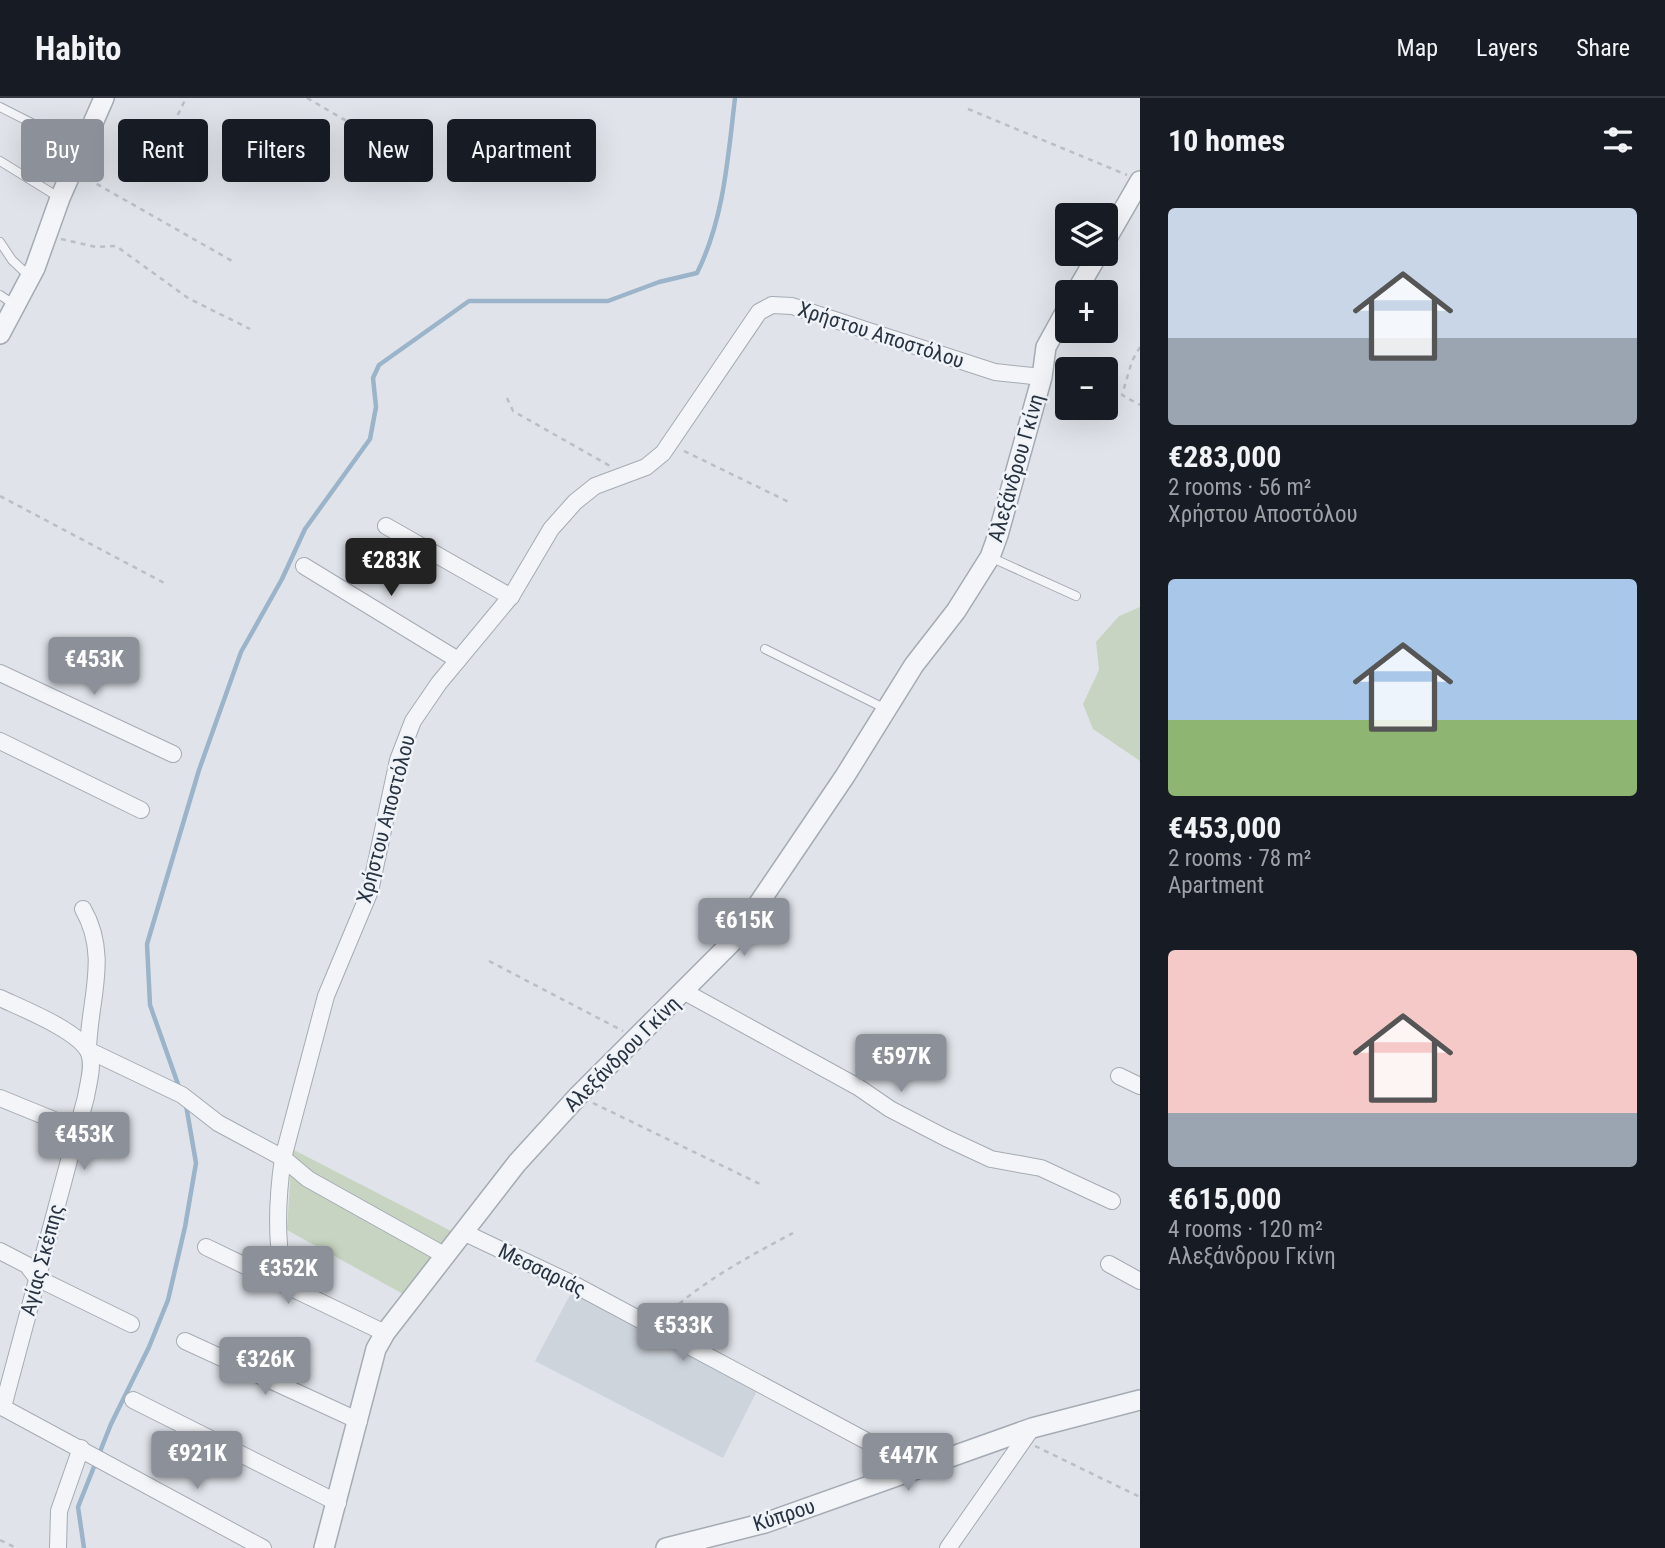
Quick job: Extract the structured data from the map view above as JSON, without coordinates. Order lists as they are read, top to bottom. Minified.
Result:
{"streets":{"street":["Χρήστου Αποστόλου","Αλεξάνδρου Γκίνη","Αγίας Σκέπης","Μεσσαριάς","Κύπρου"]},"crossings":[["Χρήστου Αποστόλου","Αλεξάνδρου Γκίνη"],["Αλεξάνδρου Γκίνη","Μεσσαριάς"],["Μεσσαριάς","Κύπρου"]],"page":{"header":"Habito","nav":["Map","Layers","Share"],"heading":"10 homes","chip":["Buy","Rent","Filters","New","Apartment"],"list":[{"name":"€283,000","note":"2 rooms · 56 m² · Χρήστου Αποστόλου"},{"name":"€453,000","note":"2 rooms · 78 m² · Apartment"},{"name":"€615,000","note":"4 rooms · 120 m² · Αλεξάνδρου Γκίνη"}],"map_buttons":["+","−"],"price":["€283K","€453K","€615K","€597K","€453K","€352K","€533K","€326K","€921K","€447K"]}}
